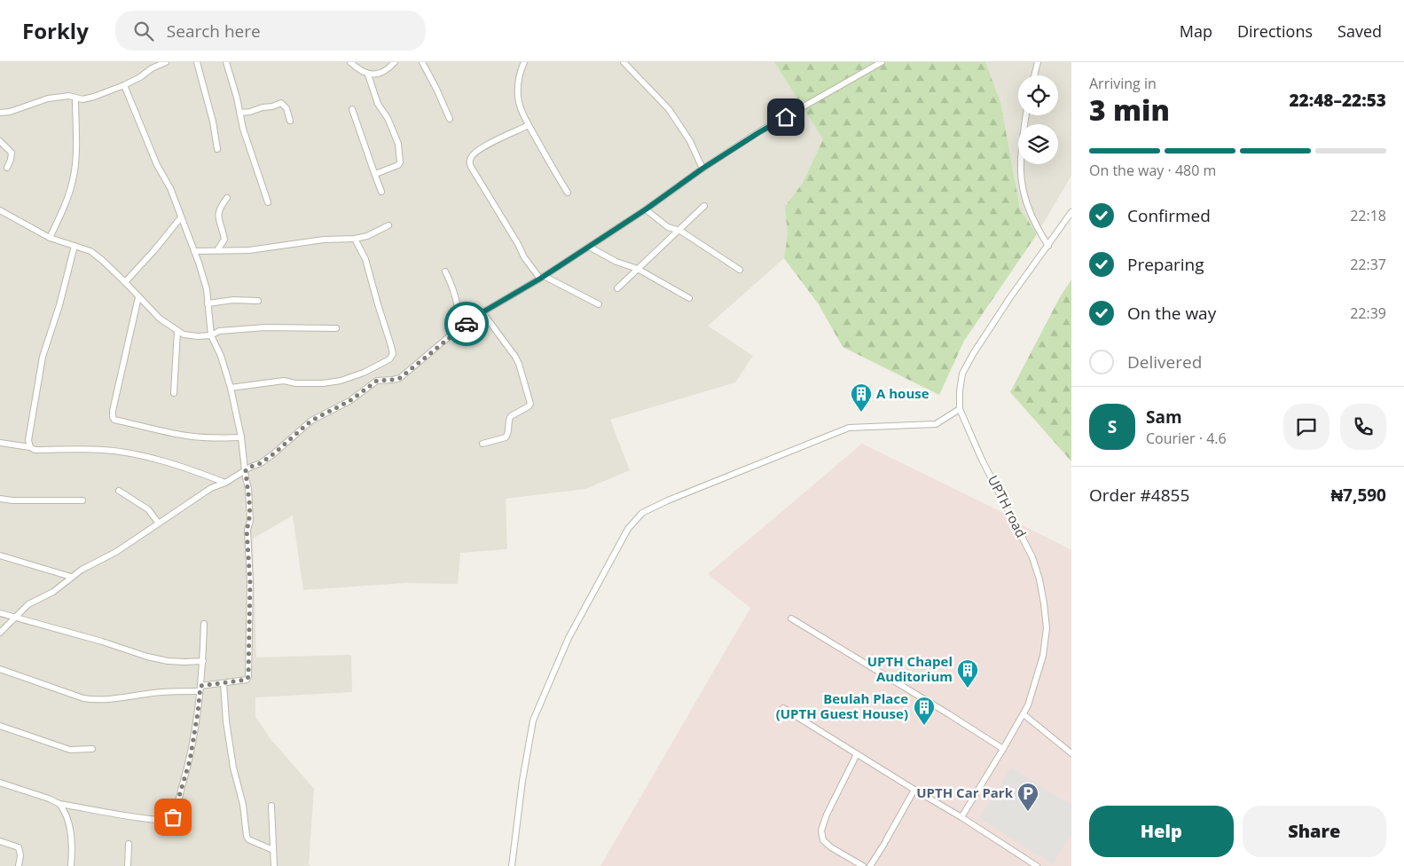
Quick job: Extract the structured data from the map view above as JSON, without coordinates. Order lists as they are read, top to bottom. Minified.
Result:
{"streets":{"street":["UPTH road"]},"places":{"building":["A house","UPTH Chapel Auditorium","Beulah Place (UPTH Guest House)"],"parking":["UPTH Car Park"]},"page":{"header":"Forkly","search":"Search here","nav":["Map","Directions","Saved"],"heading":["3 min","Arriving in","22:48–22:53"],"panel":["Sam","Courier · 4.6","Order #4855","₦7,590"],"bar":"On the way · 480 m","list":[["Confirmed","22:18"],["Preparing","22:37"],["On the way","22:39"],"Delivered"],"round":"S","buttons":["Help","Share"]}}
